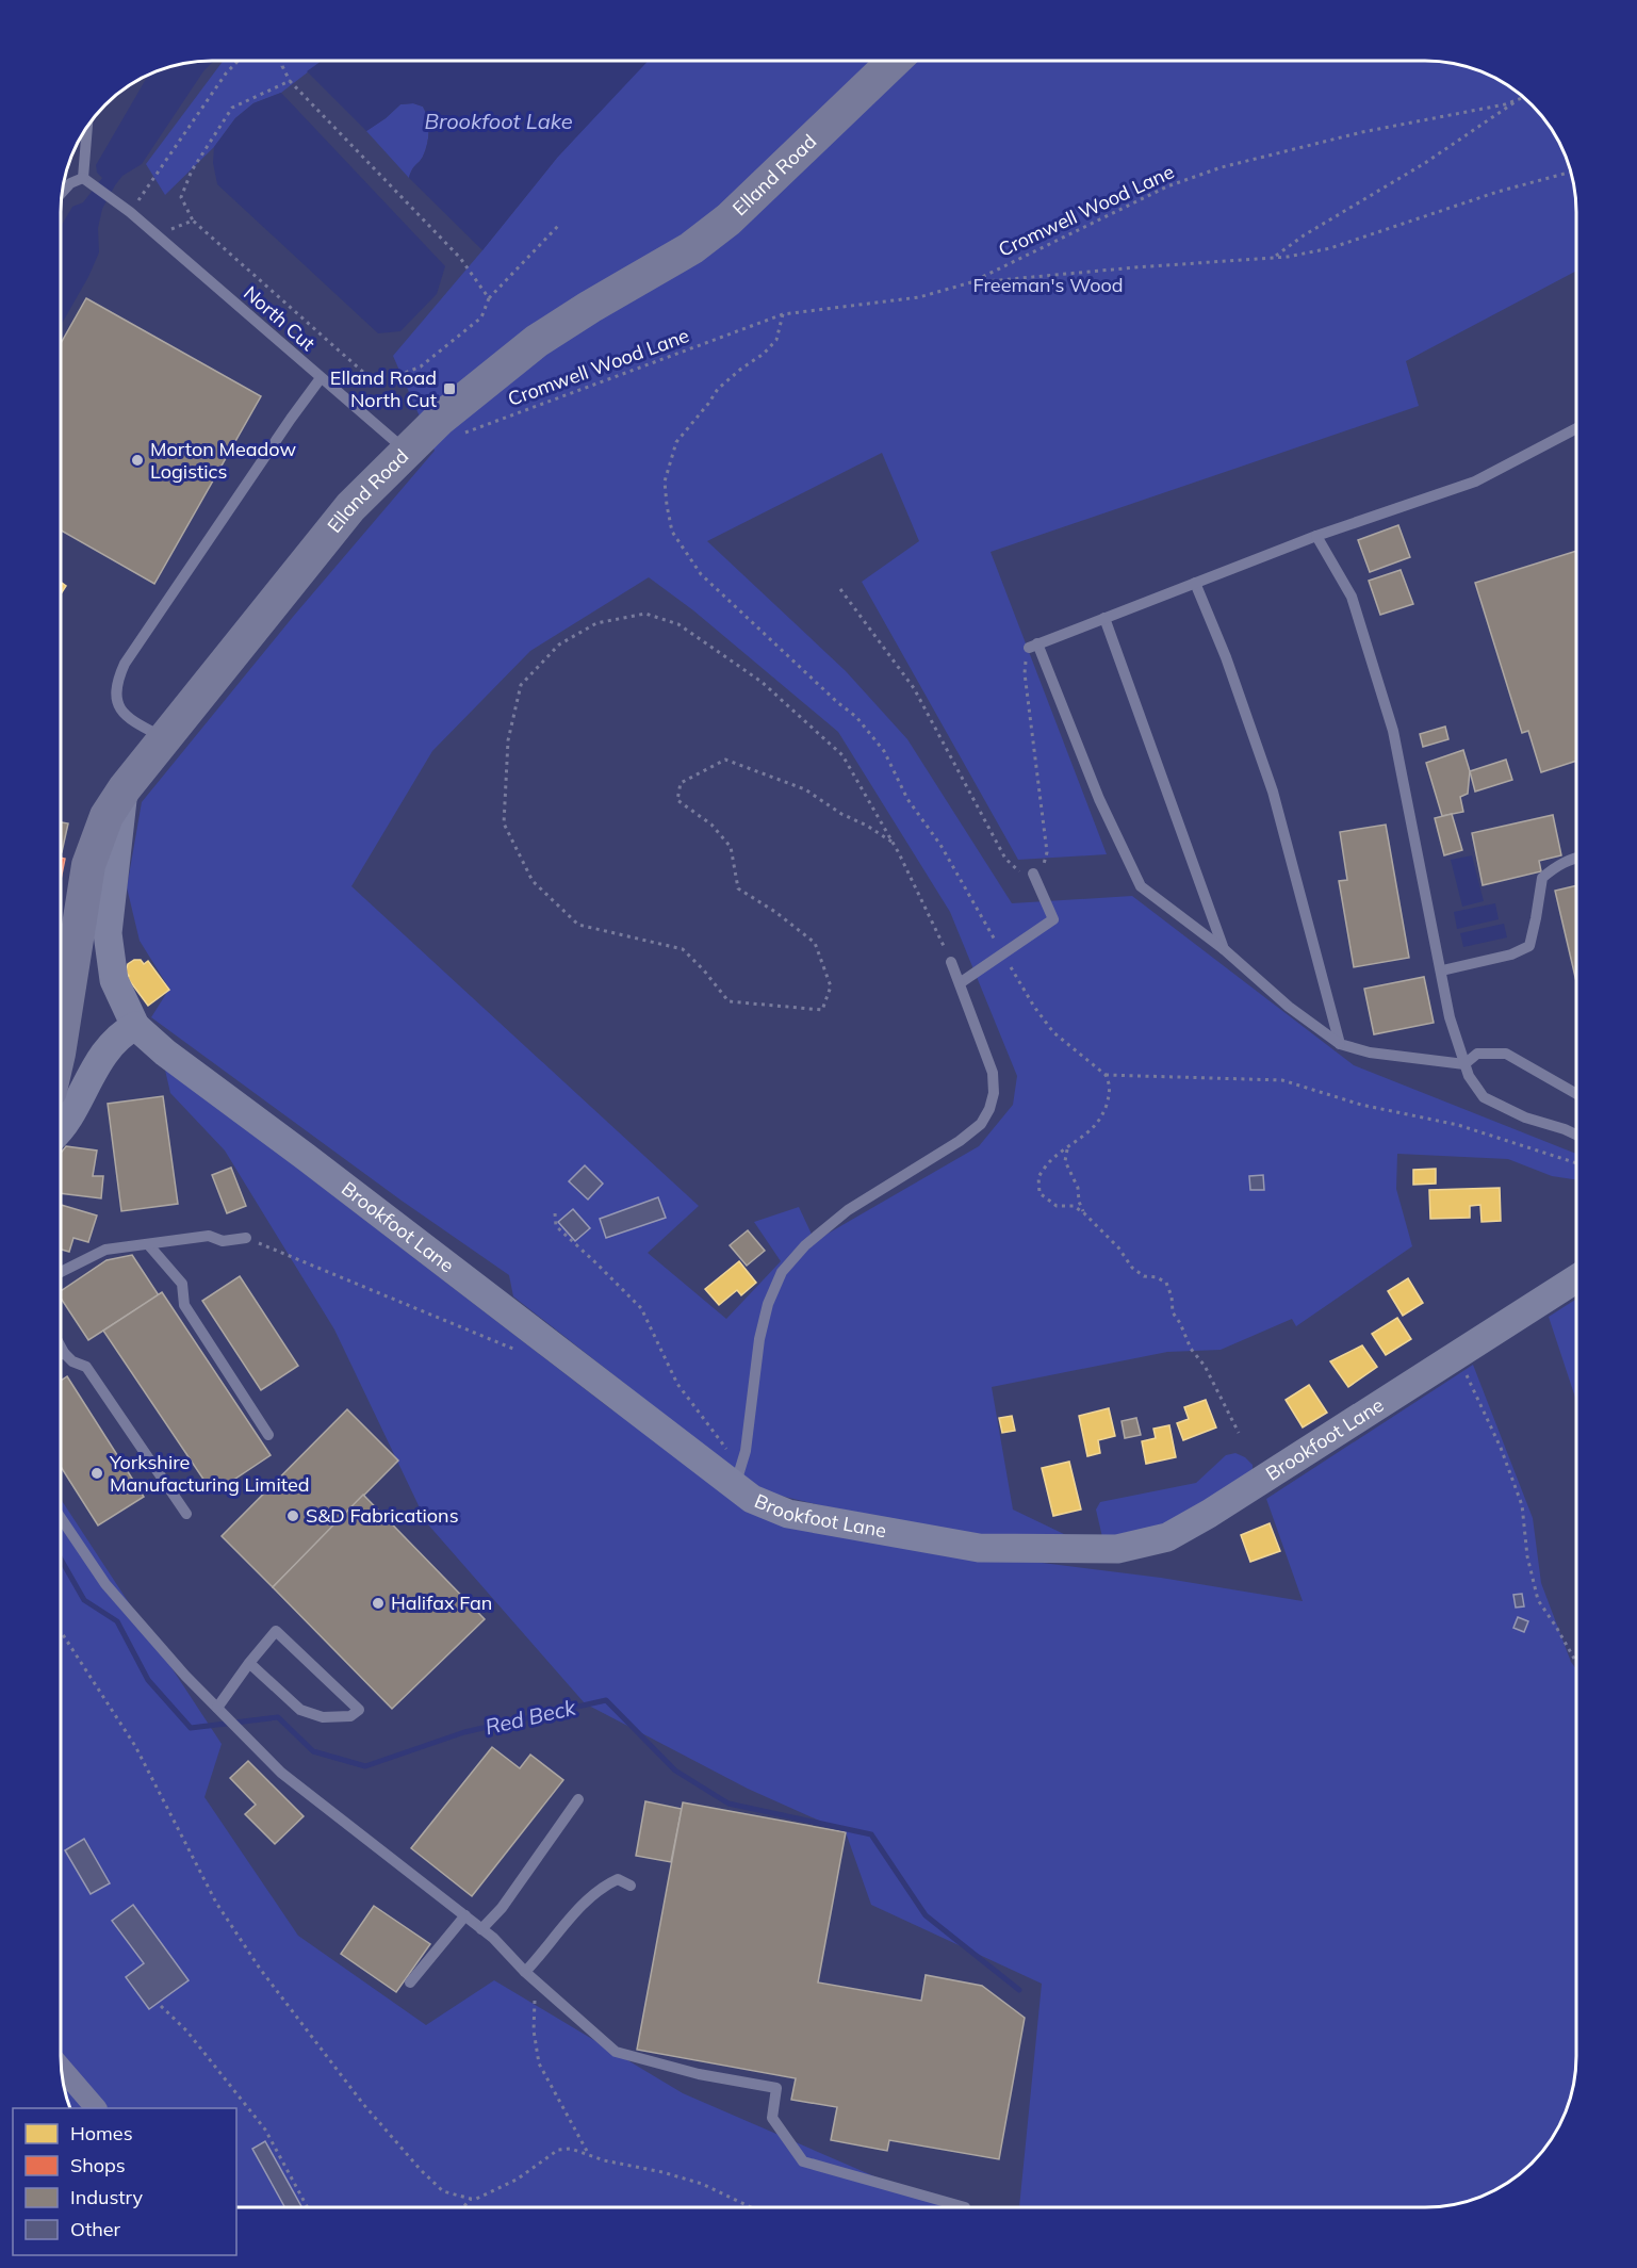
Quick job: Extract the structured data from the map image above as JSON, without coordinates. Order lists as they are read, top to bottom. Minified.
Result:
{"streets":{"main road":["Elland Road"],"street":["Brookfoot Lane"],"lane":["North Cut"],"path":["Cromwell Wood Lane"]},"crossings":[["Elland Road","North Cut"],["Elland Road","Brookfoot Lane"]],"water":["Brookfoot Lake","Red Beck"],"parks":["Freeman's Wood"],"places":{"transit":["Elland Road North Cut"],"other":["Morton Meadow Logistics","Yorkshire Manufacturing Limited","S&D Fabrications","Halifax Fan"]},"legend":["Homes","Shops","Industry","Other"]}
